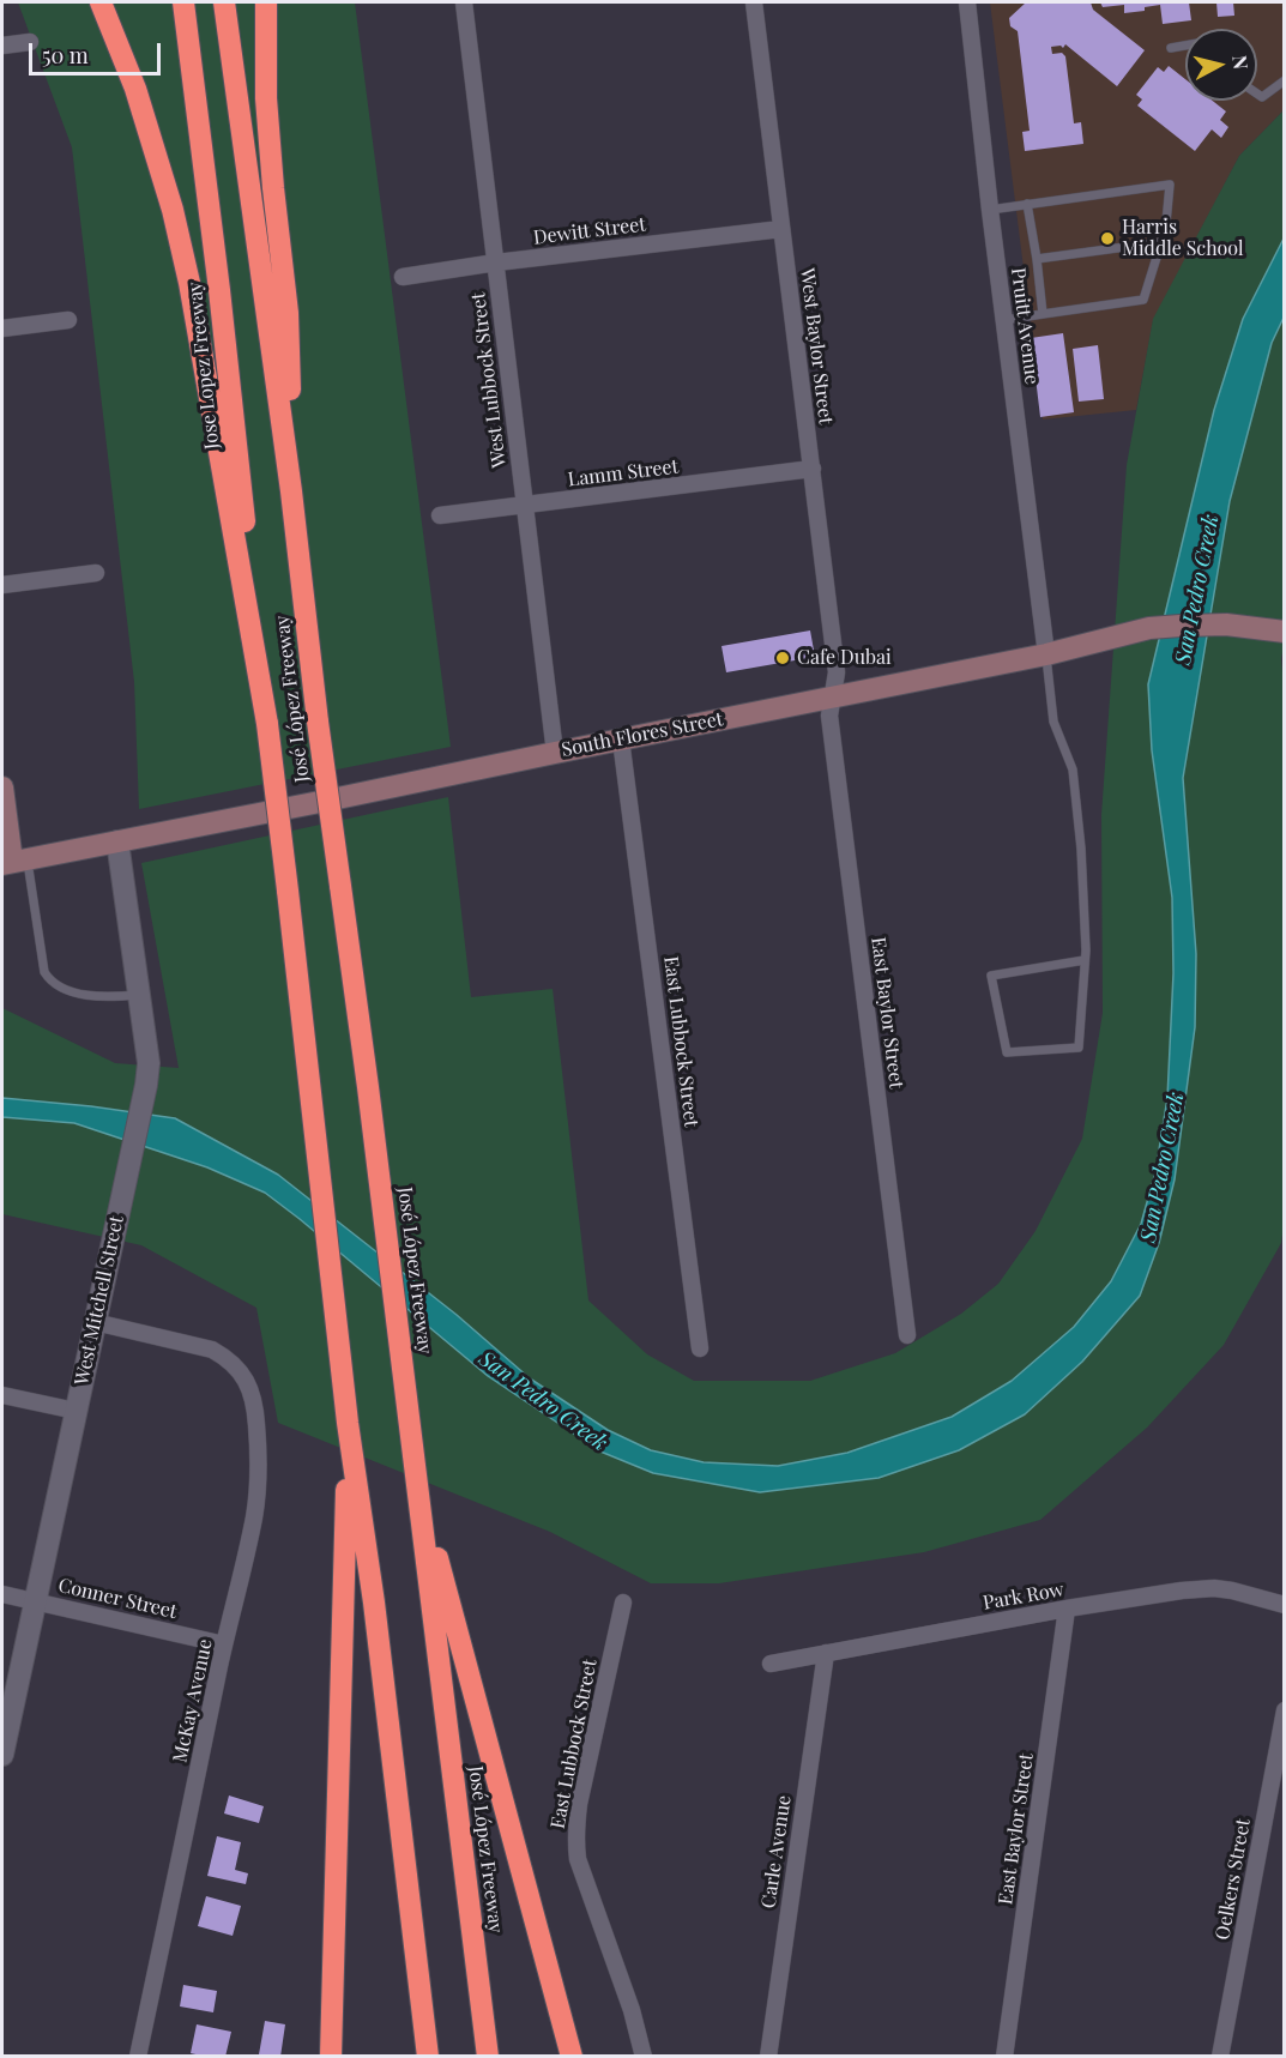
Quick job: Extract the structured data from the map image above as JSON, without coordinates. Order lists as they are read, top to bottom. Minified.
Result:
{"streets":{"highway":["Jose Lopez Freeway","José López Freeway"],"main road":["South Flores Street"],"street":["Dewitt Street","Pruitt Avenue","West Baylor Street","West Lubbock Street","Lamm Street","East Baylor Street","East Lubbock Street","West Mitchell Street","Park Row","Conner Street","McKay Avenue","Carle Avenue","Oelkers Street"]},"crossings":[["Dewitt Street","West Baylor Street"],["Dewitt Street","West Lubbock Street"],["Pruitt Avenue","South Flores Street"],["West Baylor Street","Lamm Street"],["West Baylor Street","South Flores Street"],["West Baylor Street","East Baylor Street"],["Jose Lopez Freeway","José López Freeway"],["West Lubbock Street","Lamm Street"],["West Lubbock Street","South Flores Street"],["South Flores Street","East Baylor Street"],["South Flores Street","East Lubbock Street"],["South Flores Street","West Mitchell Street"],["East Baylor Street","Park Row"],["West Mitchell Street","Conner Street"],["West Mitchell Street","McKay Avenue"],["Park Row","Carle Avenue"],["Conner Street","McKay Avenue"]],"water":["San Pedro Creek"],"places":["Harris Middle School","Cafe Dubai"],"scale_bar":"50 m","north":"right"}
